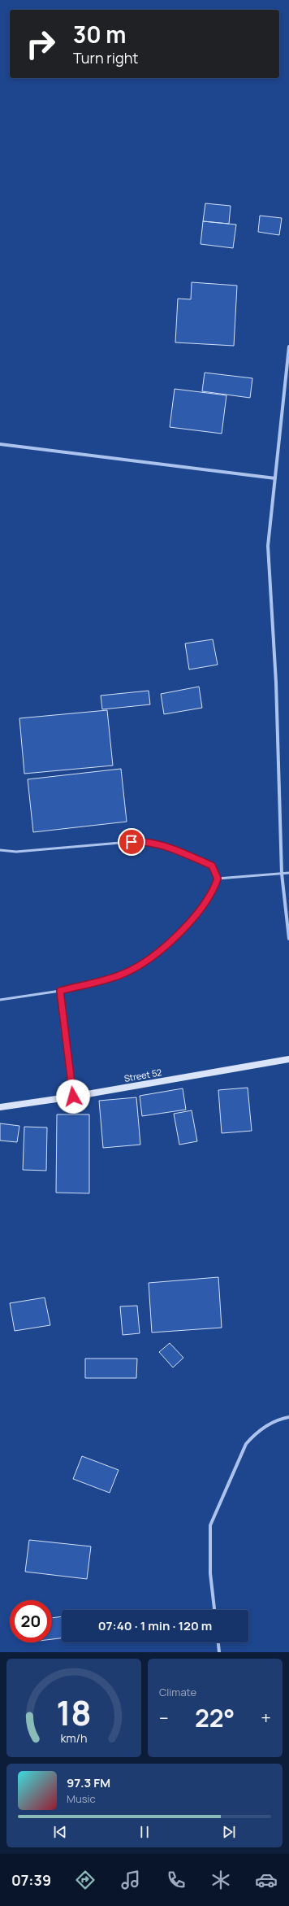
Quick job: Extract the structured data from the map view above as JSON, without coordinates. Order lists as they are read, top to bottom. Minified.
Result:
{"streets":{"street":["Street 52"]},"page":{"turn":["30 m","Turn right"],"limit":"20","trip":"07:40 · 1 min · 120 m","tile":"Climate","heat":["−","22°","+"],"song":["97.3 FM","Music"],"tabs":"07:39","gauge":["18","km/h"]}}
